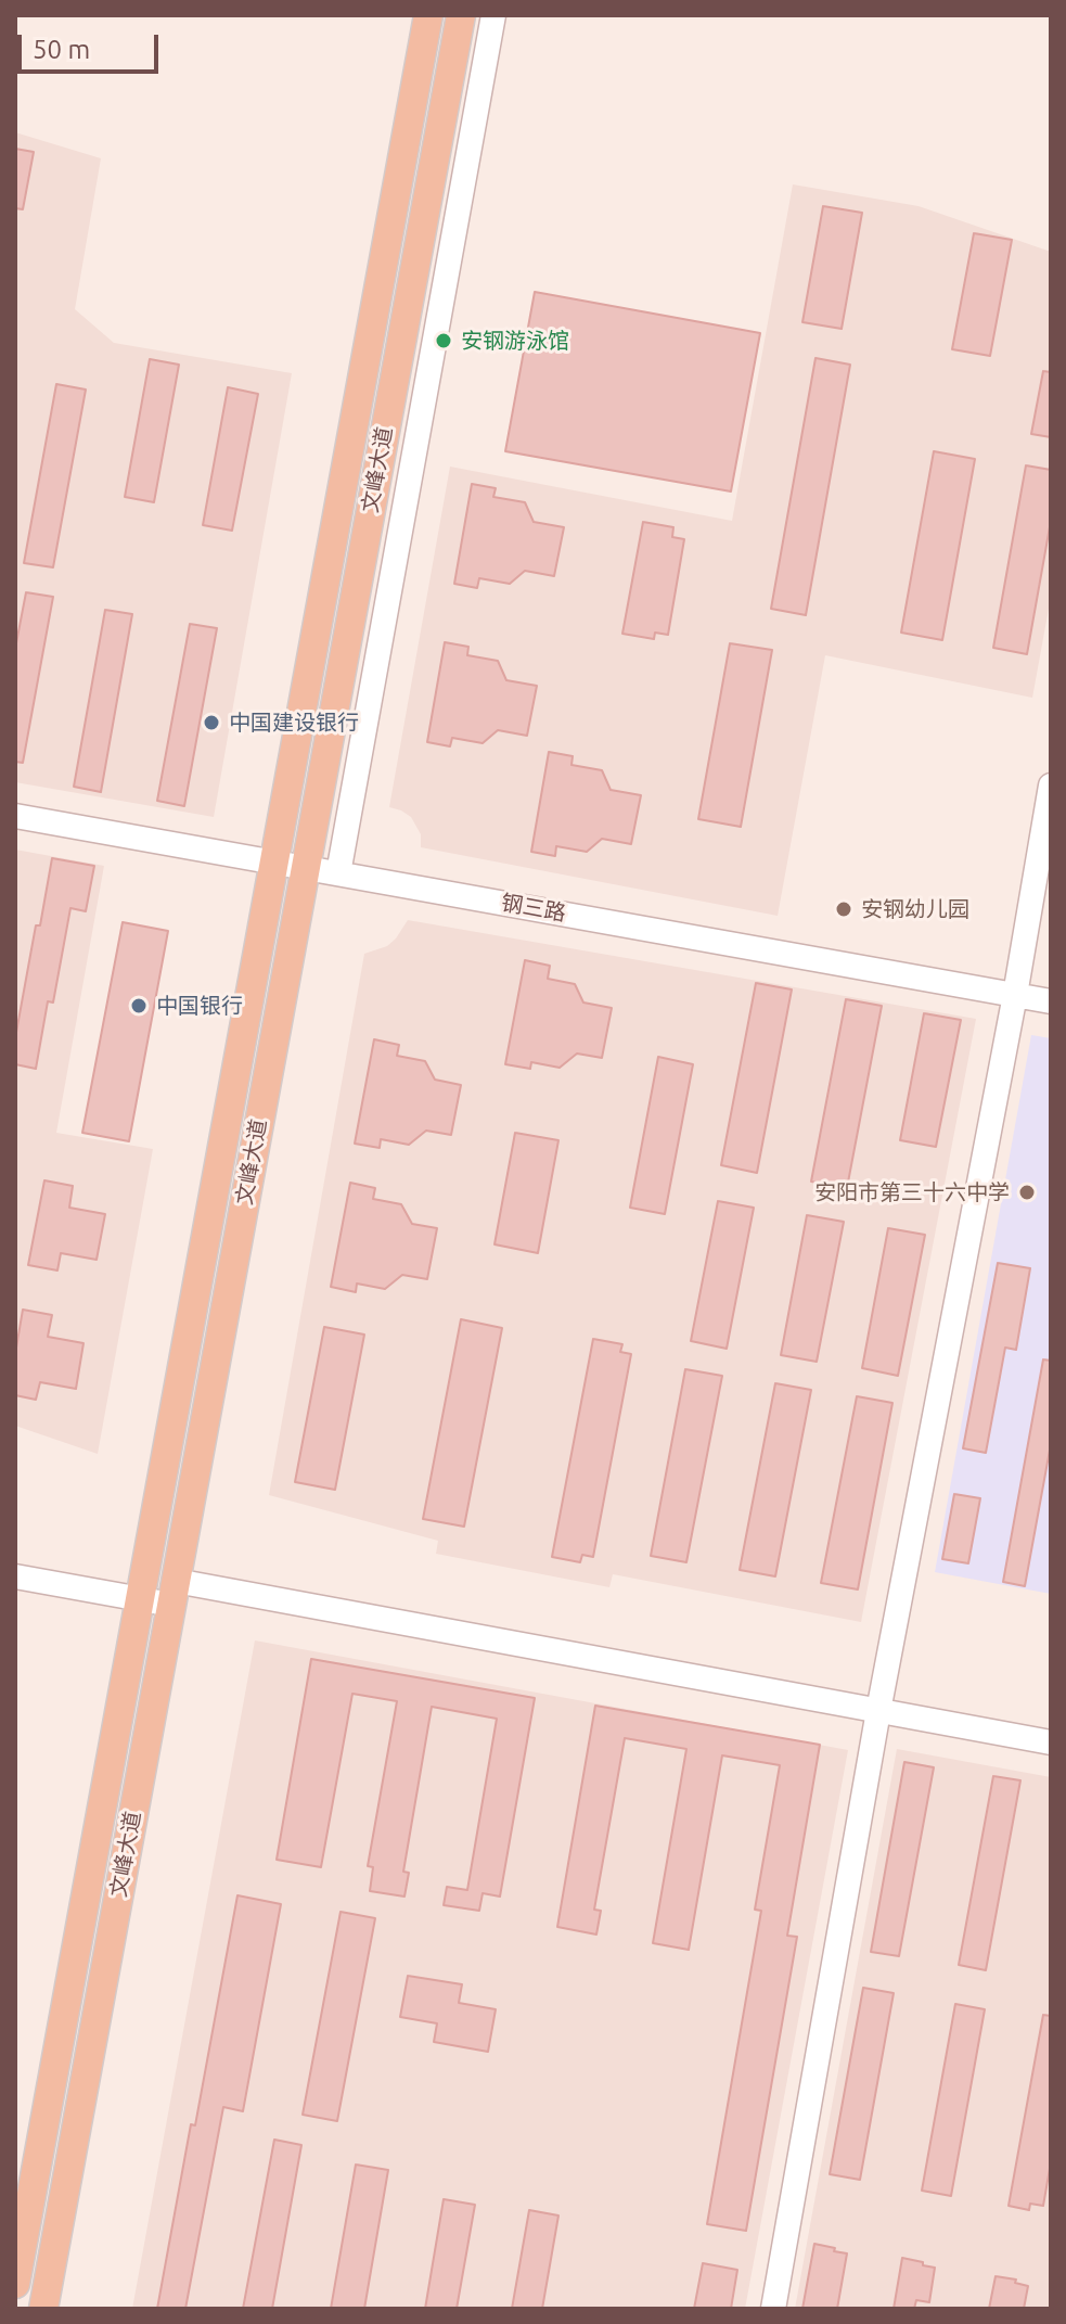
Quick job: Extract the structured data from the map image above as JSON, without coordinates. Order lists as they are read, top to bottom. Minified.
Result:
{"streets":{"main road":["文峰大道"],"street":["钢三路"]},"crossings":[["文峰大道","钢三路"]],"places":["安钢游泳馆","中国建设银行","安钢幼儿园","中国银行","安阳市第三十六中学"],"scale_bar":"50 m"}
